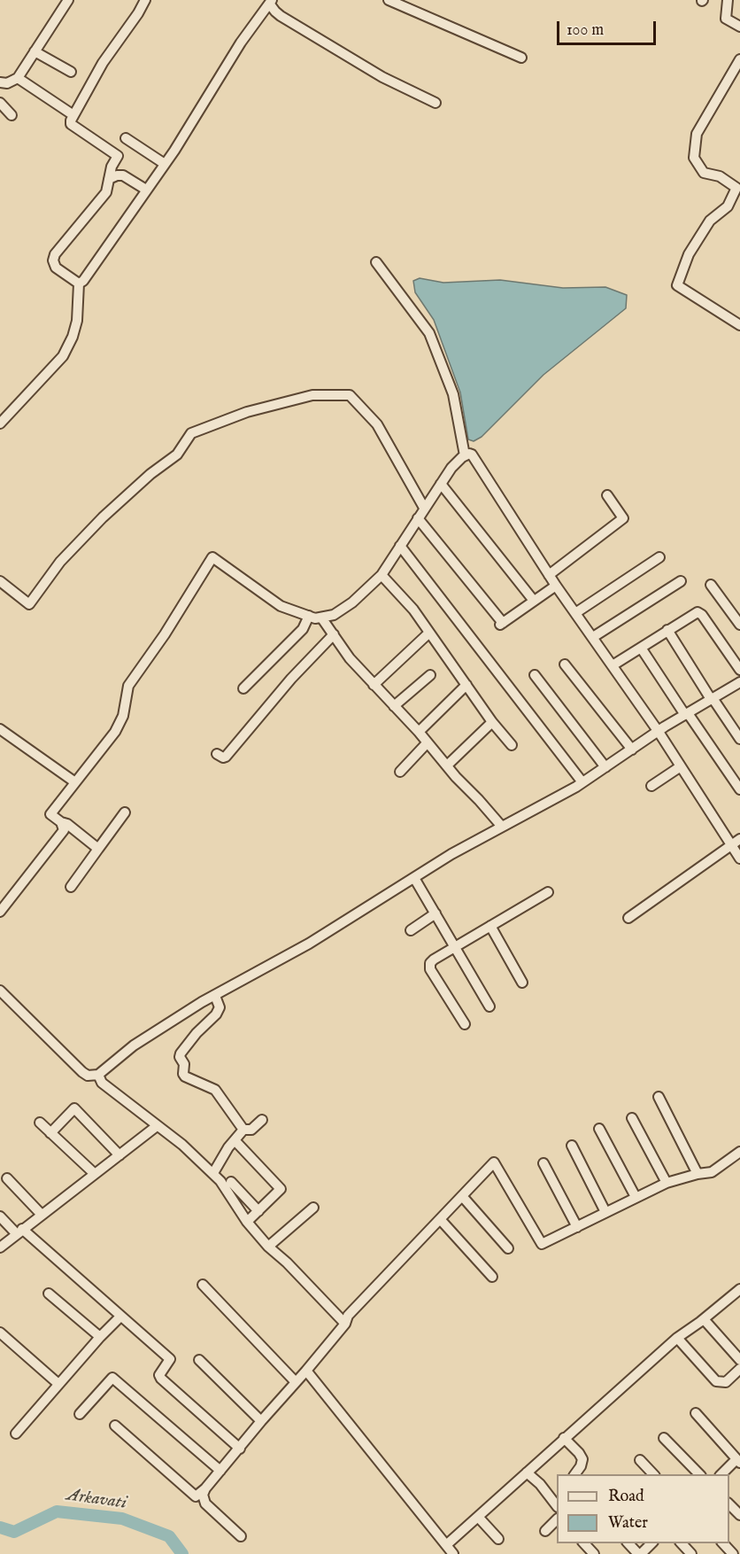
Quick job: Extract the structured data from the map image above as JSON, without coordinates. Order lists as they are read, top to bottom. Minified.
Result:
{"water":["Arkavati"],"legend":["Road","Water"],"scale_bar":"100 m"}
